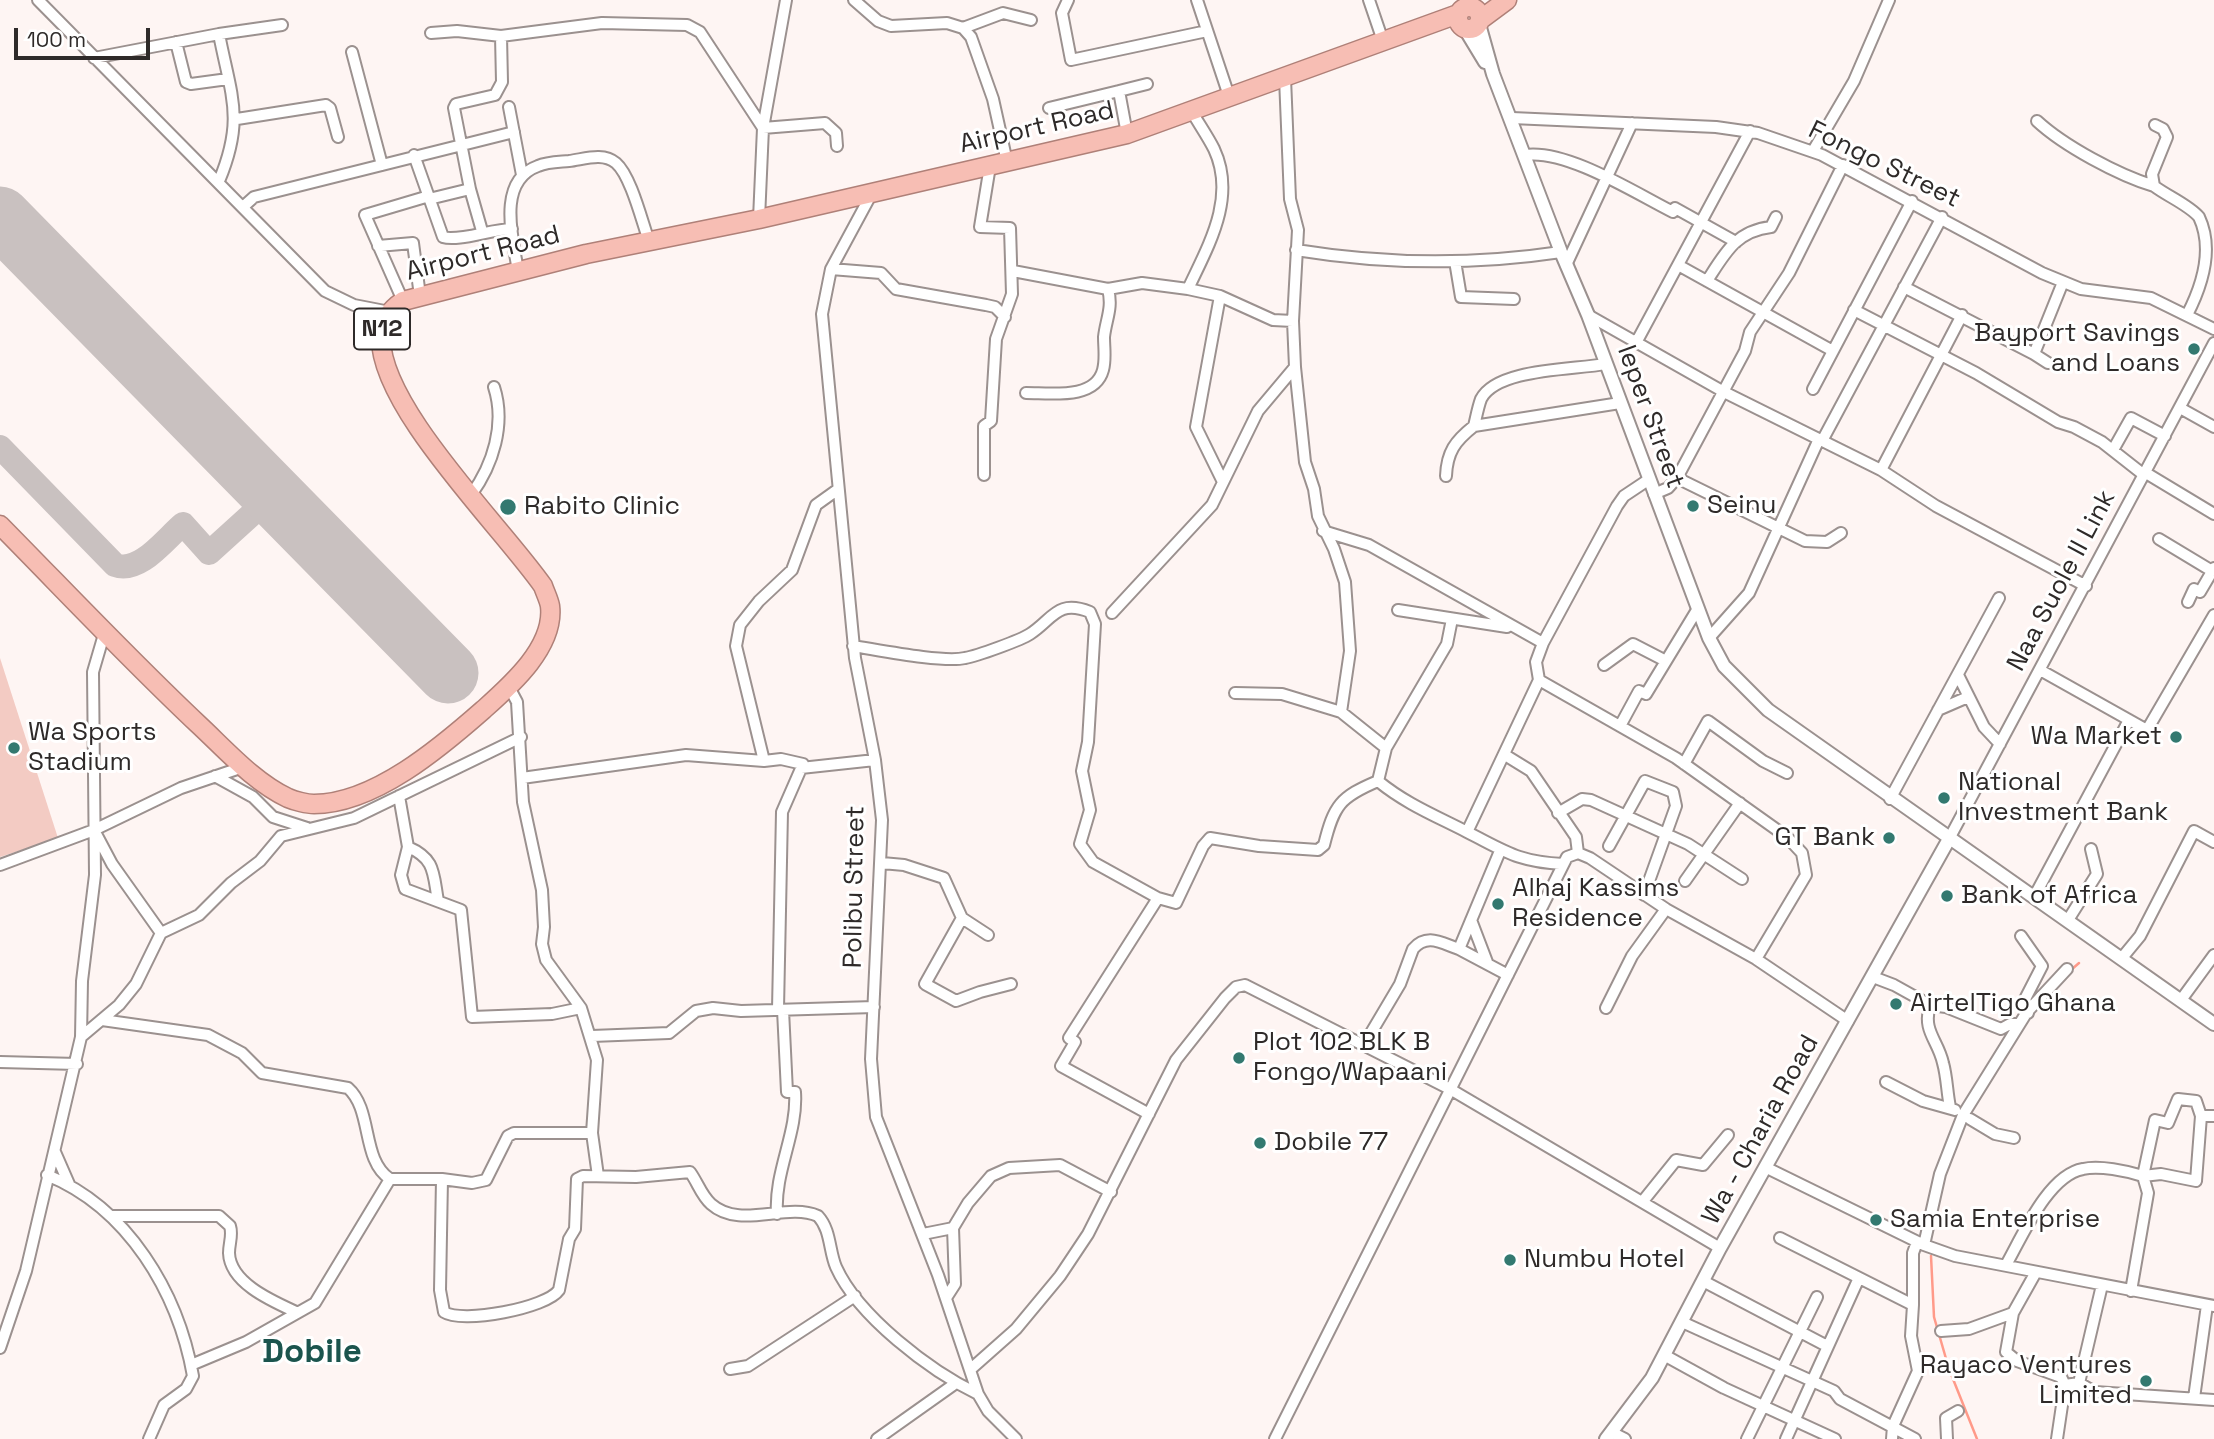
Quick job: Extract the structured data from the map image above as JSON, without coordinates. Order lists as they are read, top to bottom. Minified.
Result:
{"streets":{"highway":["Airport Road","N12"],"street":["Fongo Street","Ieper Street","Naa Suole II Link","Polibu Street","Wa - Charia Road"]},"crossings":[["Airport Road","N12"],["Airport Road","Ieper Street"],["Airport Road","Polibu Street"],["Fongo Street","Ieper Street"],["N12","Ieper Street"],["Ieper Street","Naa Suole II Link"],["Ieper Street","Wa - Charia Road"],["Naa Suole II Link","Wa - Charia Road"]],"districts":["Dobile"],"places":["Bayport Savings and Loans","Seinu","Rabito Clinic","Wa Market","Wa Sports Stadium","National Investment Bank","GT Bank","Bank of Africa","Alhaj Kassims Residence","AirtelTigo Ghana","Plot 102 BLK B Fongo/Wapaani","Dobile 77","Samia Enterprise","Numbu Hotel","Rayaco Ventures Limited"],"scale_bar":"100 m"}
